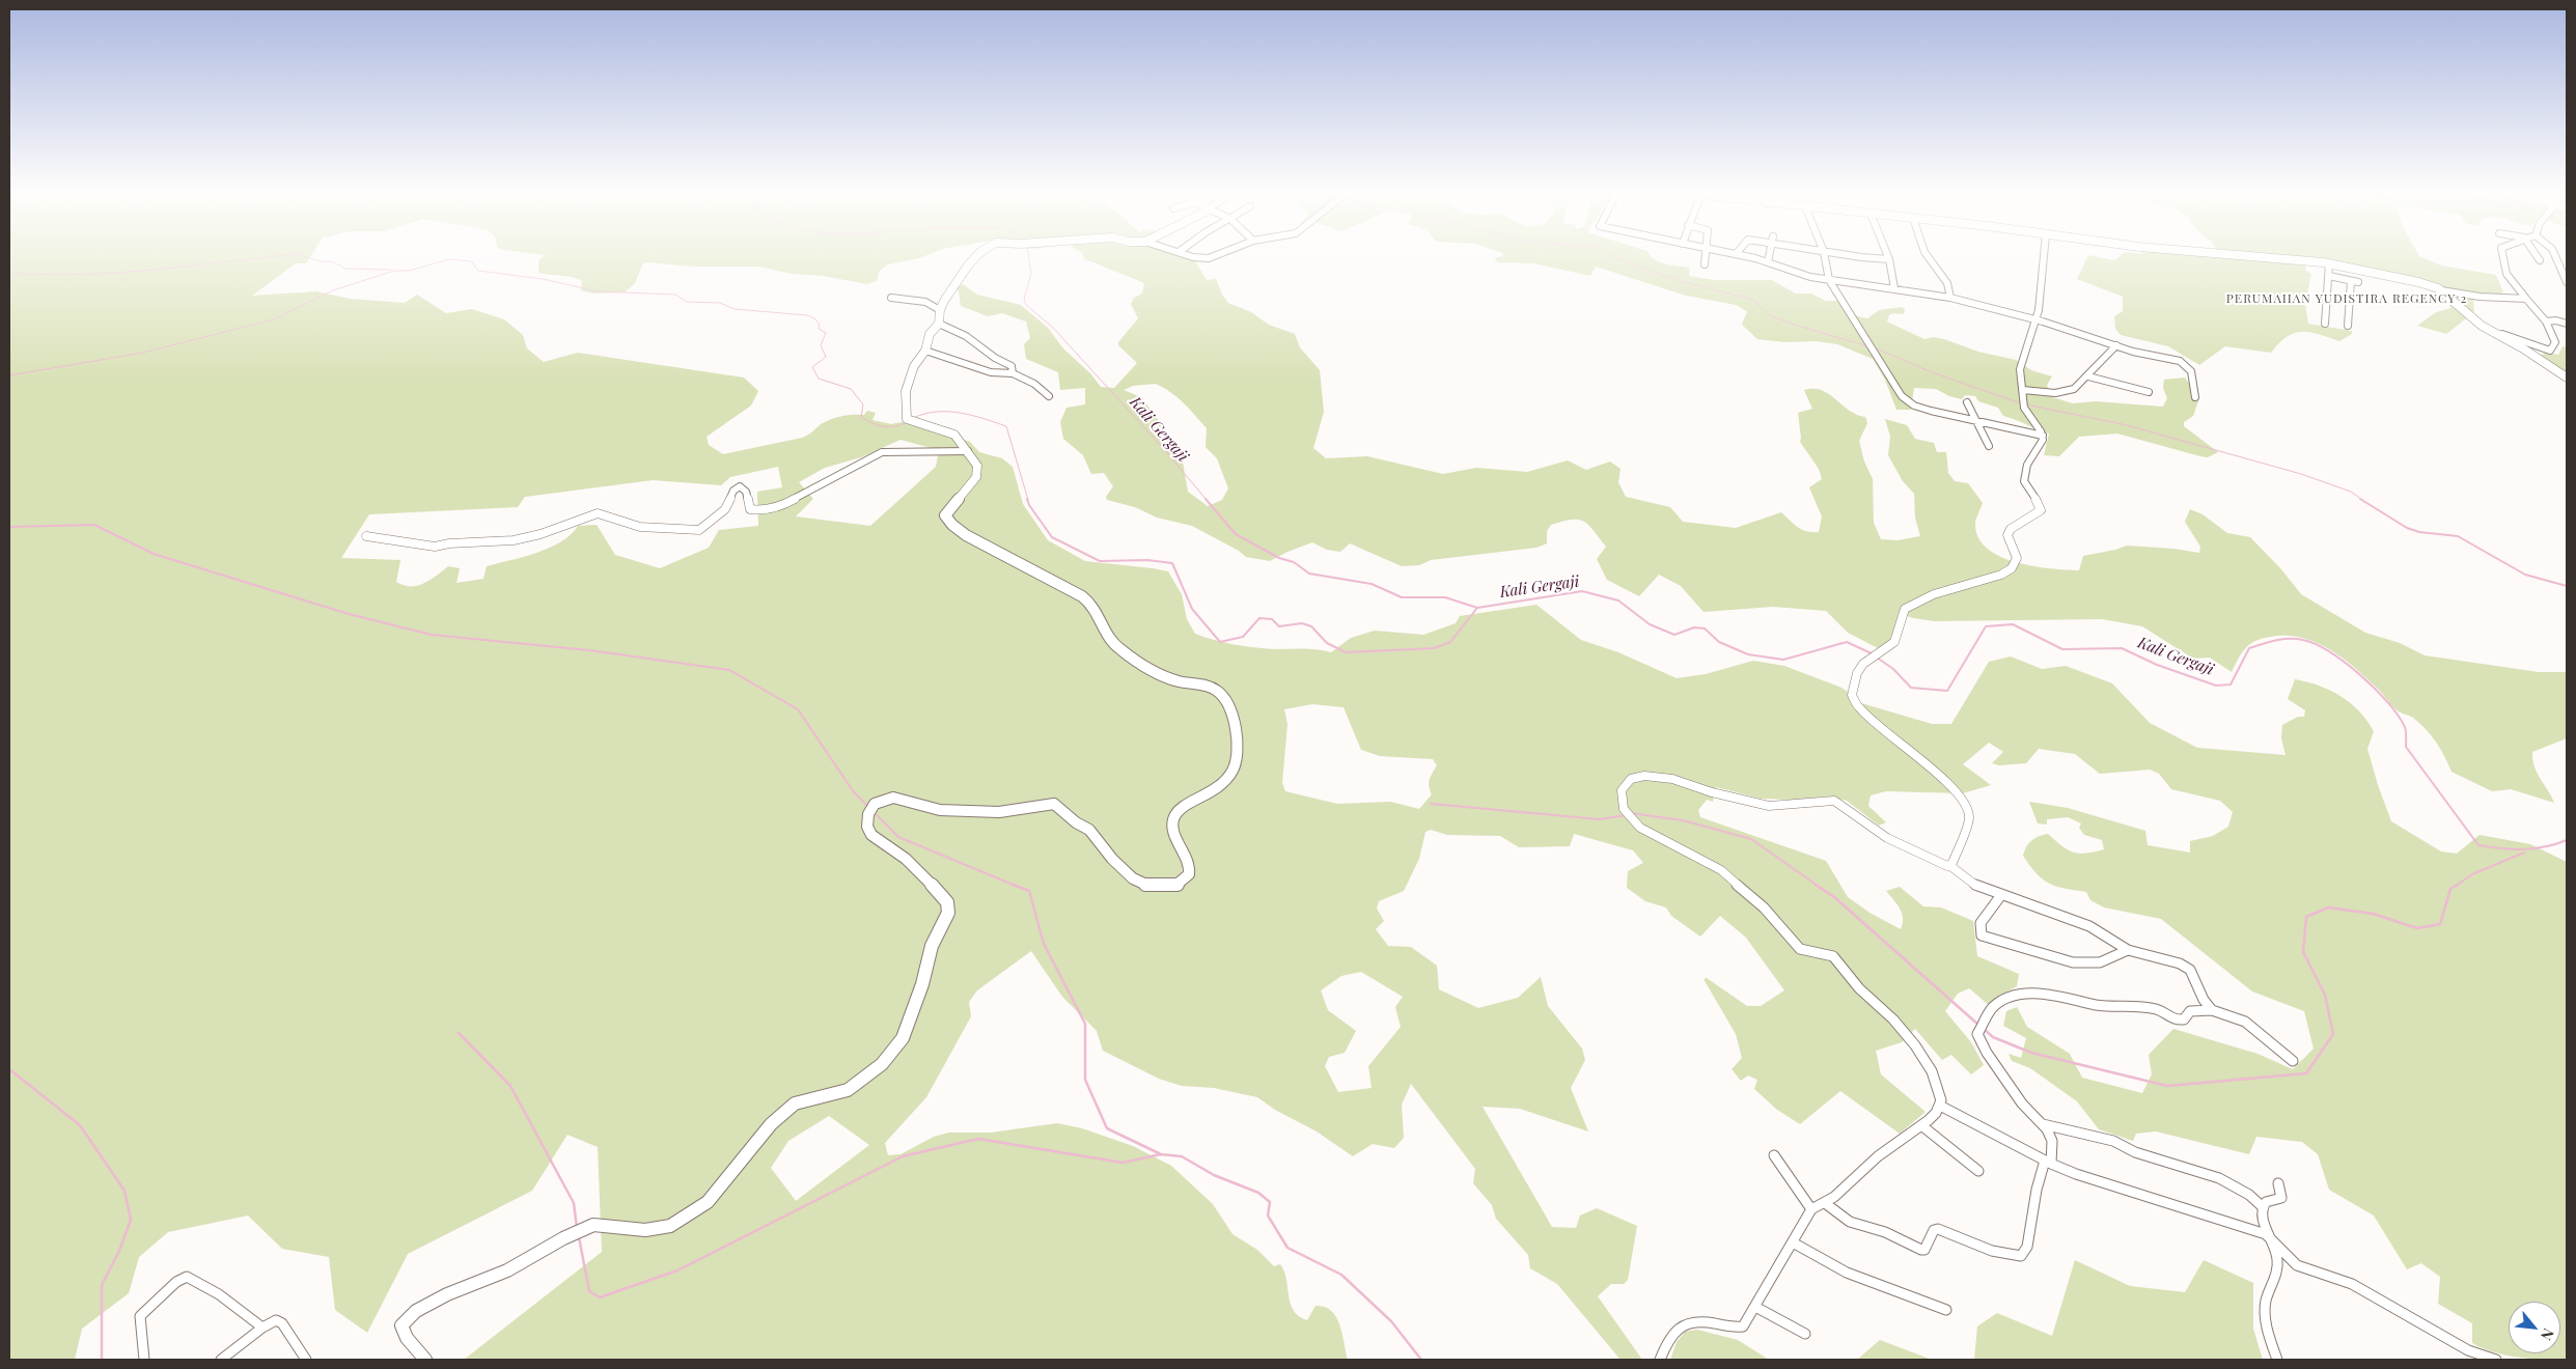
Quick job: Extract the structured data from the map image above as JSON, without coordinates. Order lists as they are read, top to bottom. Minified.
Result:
{"districts":["PERUMAHAN YUDISTIRA REGENCY 2"],"water":["Kali Gergaji"],"north":"bottom right"}
